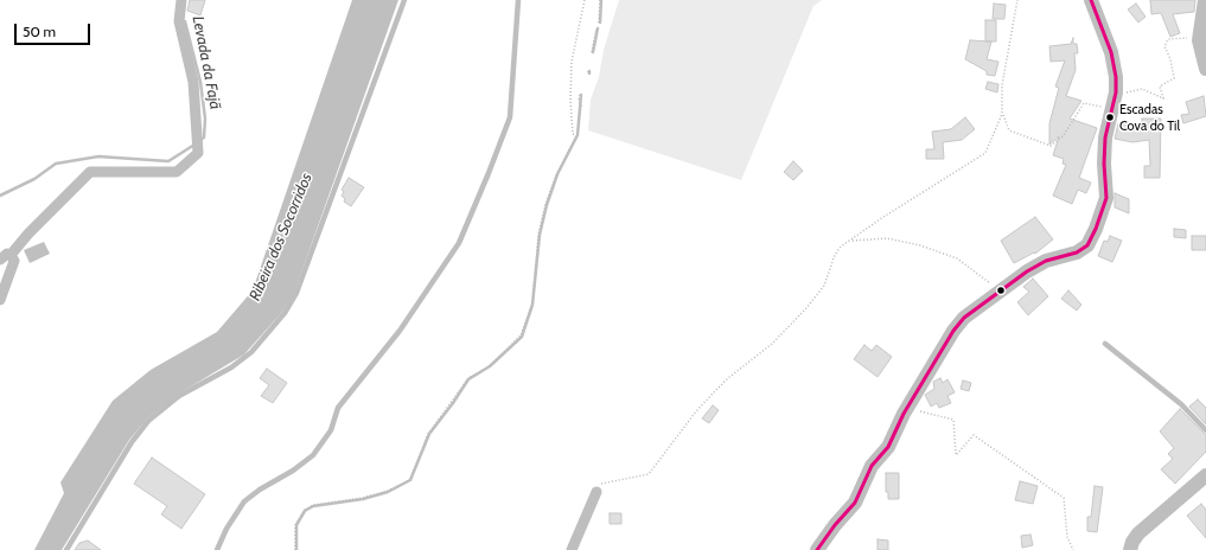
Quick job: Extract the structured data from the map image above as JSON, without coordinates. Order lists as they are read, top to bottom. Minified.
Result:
{"water":["Levada da Fajã","Ribeira dos Socorridos"],"places":["Escadas Cova do Til"],"scale_bar":"50 m"}
